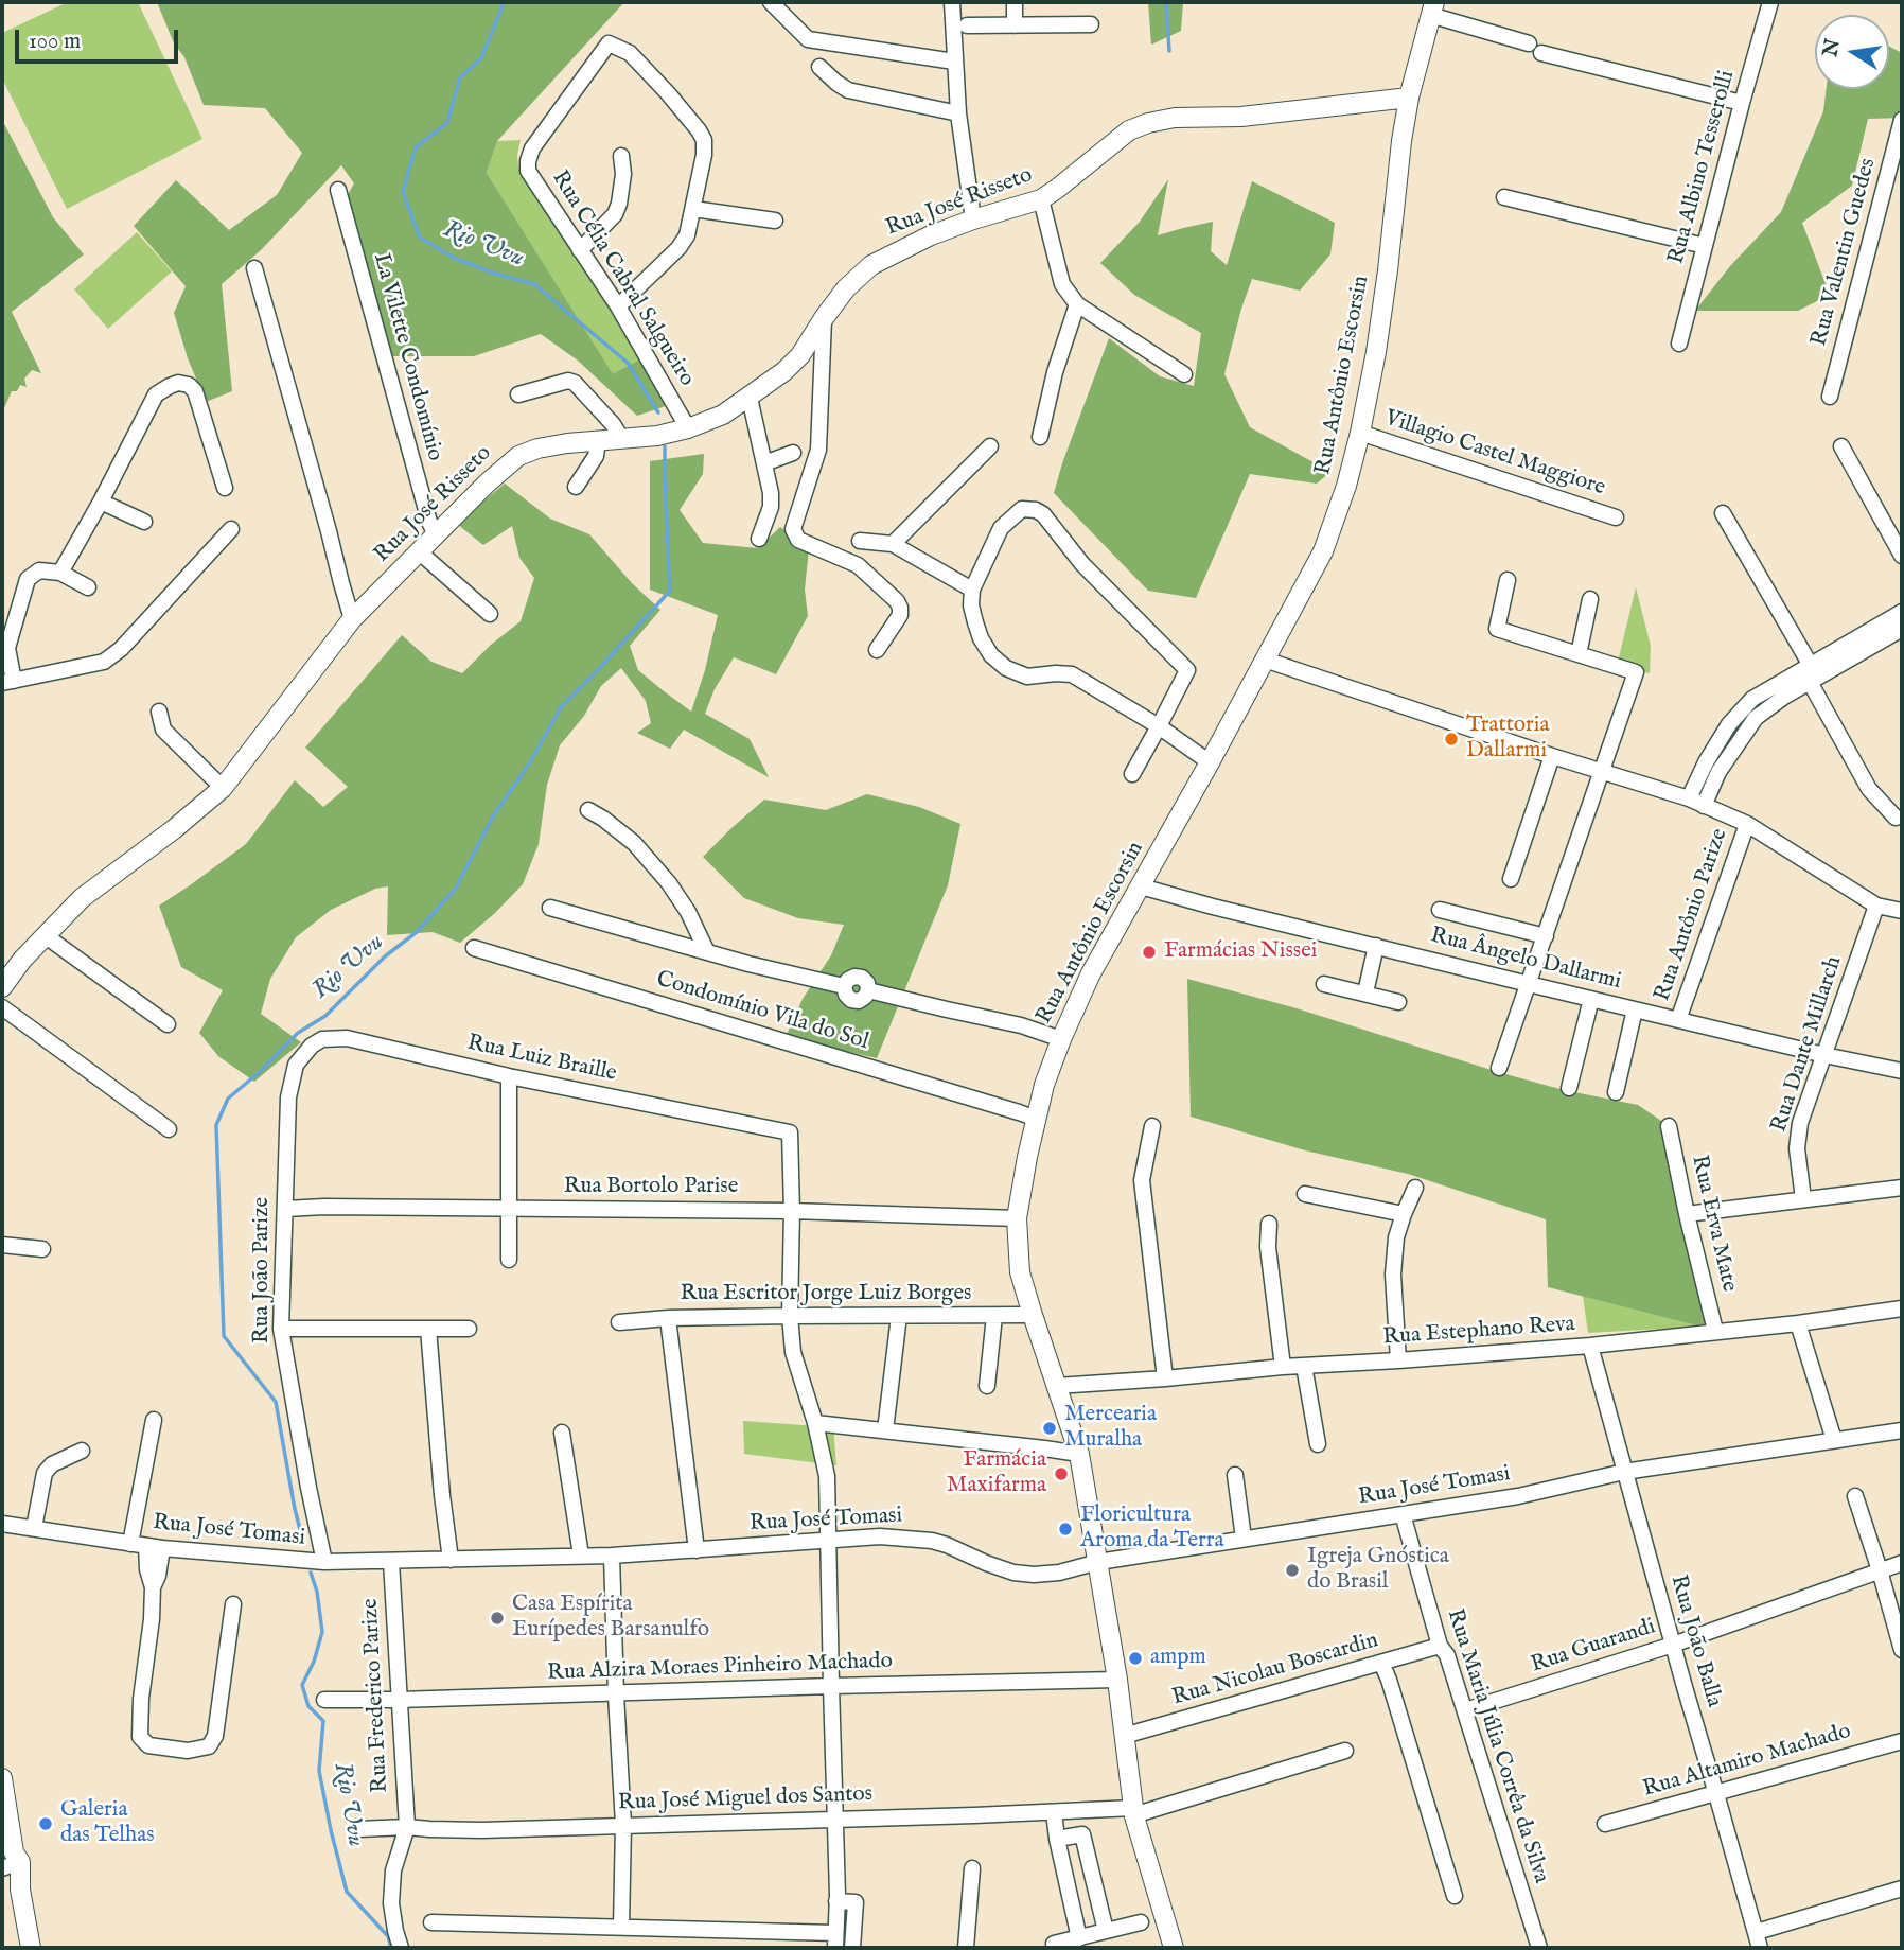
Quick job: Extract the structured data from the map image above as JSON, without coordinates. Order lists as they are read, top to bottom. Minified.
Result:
{"streets":{"main road":["Rua José Risseto","Rua Antônio Escorsin"],"street":["Rua Albino Tesserolli","Rua Valentin Guedes","Rua Célia Cabral Salgueiro","La Vilette Condomínio","Villagio Castel Maggiore","Rua Antônio Parize","Rua Ângelo Dallarmi","Condomínio Vila do Sol","Rua Dante Millarch","Rua Luiz Braille","Rua Bortolo Parise","Rua Erva Mate","Rua João Parize","Rua Escritor Jorge Luiz Borges","Rua Estephano Reva","Rua José Tomasi","Rua João Balla","Rua Guarandi","Rua Alzira Moraes Pinheiro Machado","Rua Nicolau Boscardin","Rua Frederico Parize","Rua Maria Júlia Corrêa da Silva","Rua Altamiro Machado","Rua José Miguel dos Santos"]},"crossings":[["Rua José Risseto","Rua Célia Cabral Salgueiro"],["Rua José Risseto","La Vilette Condomínio"],["Rua José Risseto","Rua Antônio Escorsin"],["Rua Antônio Escorsin","Villagio Castel Maggiore"],["Rua Antônio Escorsin","Rua Ângelo Dallarmi"],["Rua Antônio Escorsin","Condomínio Vila do Sol"],["Rua Antônio Escorsin","Rua Bortolo Parise"],["Rua Antônio Escorsin","Rua Escritor Jorge Luiz Borges"],["Rua Antônio Escorsin","Rua Estephano Reva"],["Rua Antônio Escorsin","Rua José Tomasi"],["Rua Antônio Escorsin","Rua Alzira Moraes Pinheiro Machado"],["Rua Antônio Escorsin","Rua Nicolau Boscardin"],["Rua Antônio Escorsin","Rua José Miguel dos Santos"],["Rua Antônio Parize","Rua Ângelo Dallarmi"],["Rua Ângelo Dallarmi","Rua Dante Millarch"],["Rua Luiz Braille","Rua Bortolo Parise"],["Rua Luiz Braille","Rua João Parize"],["Rua Bortolo Parise","Rua João Parize"],["Rua Erva Mate","Rua Estephano Reva"],["Rua João Parize","Rua José Tomasi"],["Rua Estephano Reva","Rua João Balla"],["Rua José Tomasi","Rua João Balla"],["Rua José Tomasi","Rua Frederico Parize"],["Rua José Tomasi","Rua Maria Júlia Corrêa da Silva"],["Rua João Balla","Rua Guarandi"],["Rua João Balla","Rua Altamiro Machado"],["Rua Guarandi","Rua Maria Júlia Corrêa da Silva"],["Rua Alzira Moraes Pinheiro Machado","Rua Frederico Parize"],["Rua Nicolau Boscardin","Rua Maria Júlia Corrêa da Silva"],["Rua Frederico Parize","Rua José Miguel dos Santos"]],"water":["Rio Uvu"],"places":["Trattoria Dallarmi","Farmácias Nissei","Mercearia Muralha","Farmácia Maxifarma","Floricultura Aroma da Terra","Igreja Gnóstica do Brasil","Casa Espírita Eurípedes Barsanulfo","ampm","Galeria das Telhas"],"scale_bar":"100 m","north":"left"}
